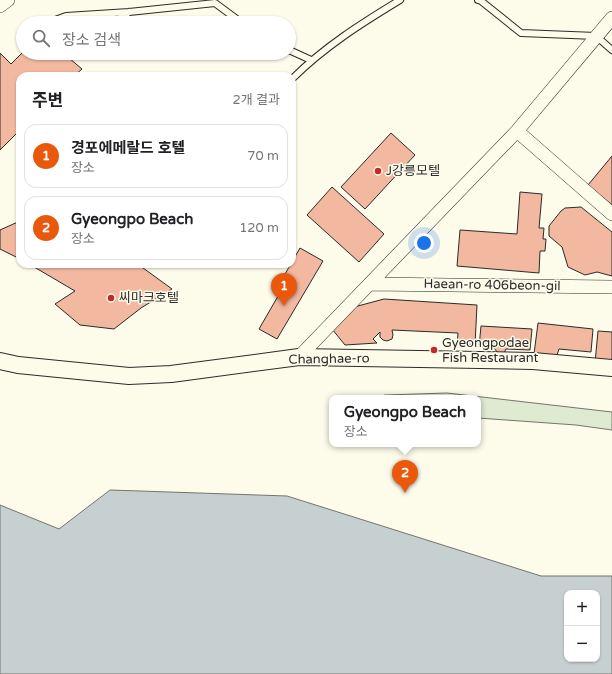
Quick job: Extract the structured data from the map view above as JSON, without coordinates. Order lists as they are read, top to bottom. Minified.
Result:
{"streets":{"street":["Haean-ro 406beon-gil","Changhae-ro"]},"places":["J강릉모텔","씨마크호텔","Gyeongpodae Fish Restaurant"],"page":{"search":"장소 검색","heading":["주변","2개 결과"],"list":[{"mark":"1","name":"경포에메랄드 호텔","note":"장소","value":"70 m"},{"mark":"2","name":"Gyeongpo Beach","note":"장소","value":"120 m"}],"pins":["1","2"],"popup":["Gyeongpo Beach","장소"],"map_buttons":["+","−"]}}
